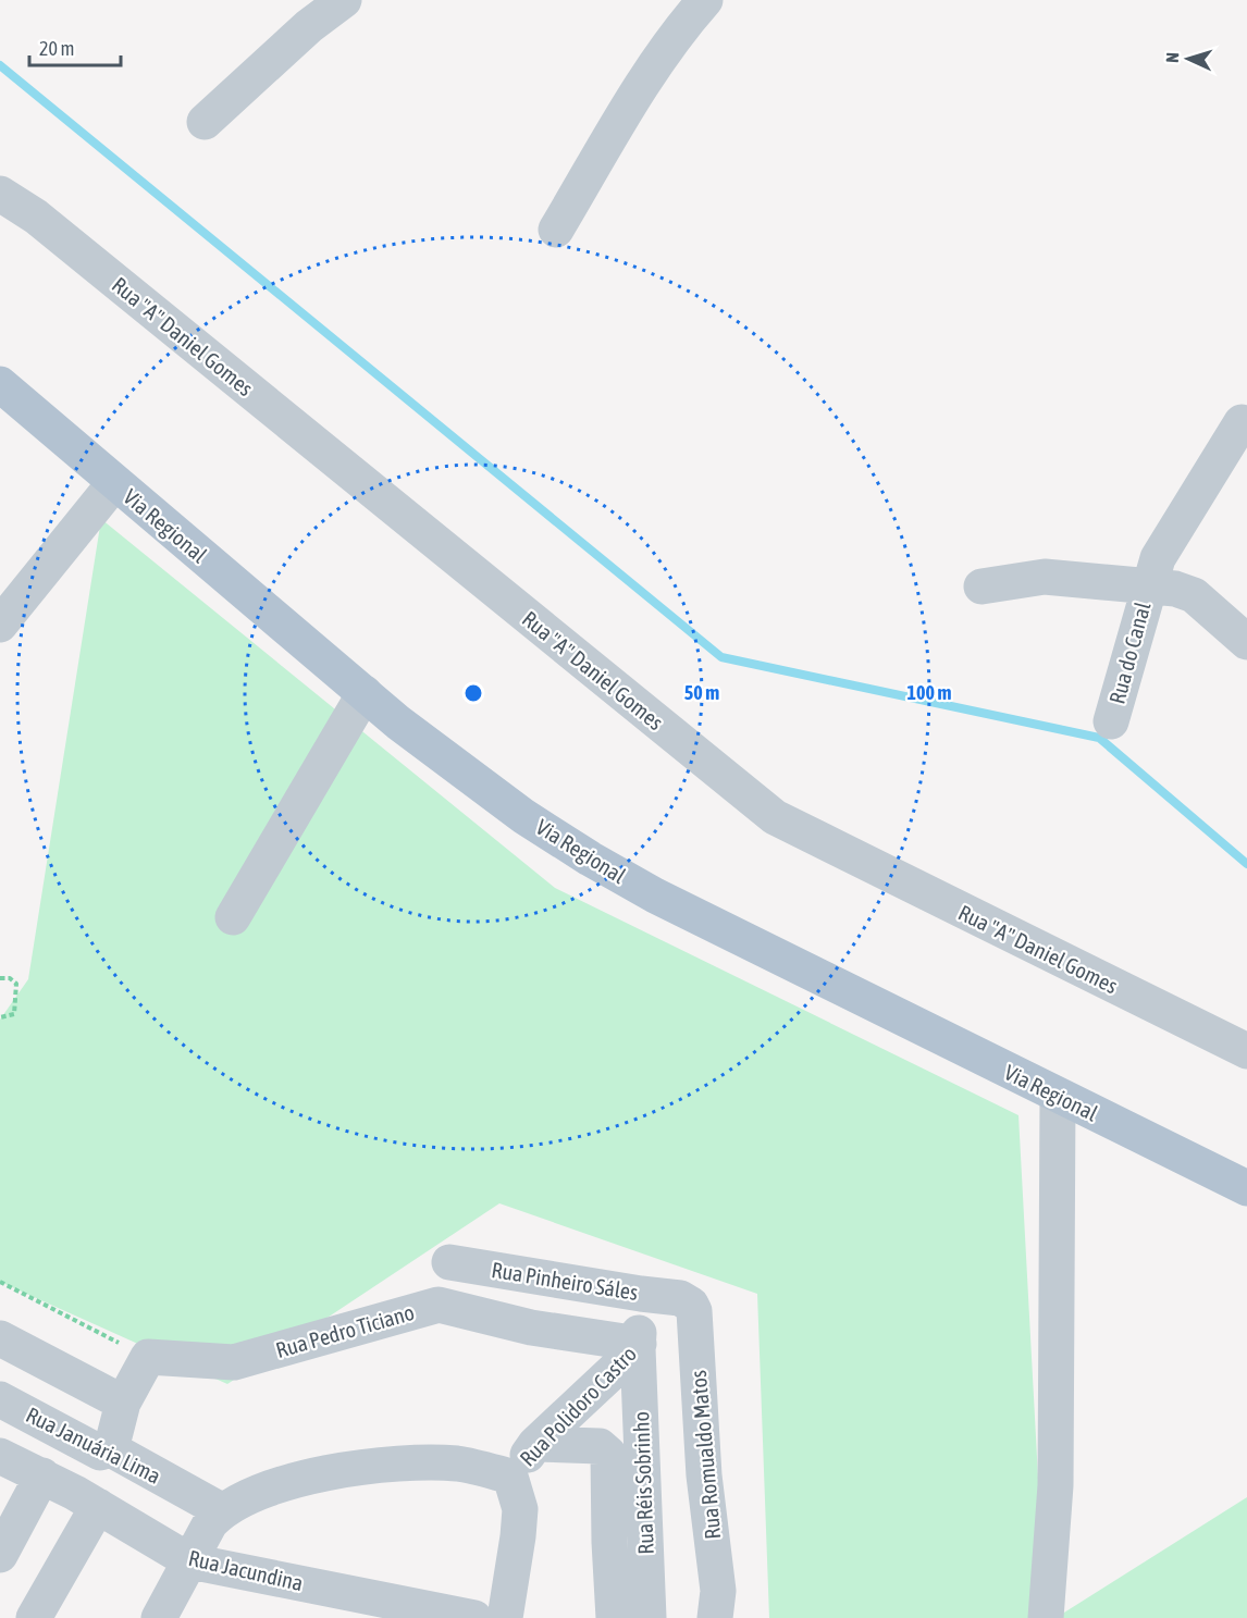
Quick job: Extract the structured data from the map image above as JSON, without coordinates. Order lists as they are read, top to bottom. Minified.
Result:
{"streets":{"main road":["Via Regional"],"street":["Rua \"A\" Daniel Gomes","Rua do Canal","Rua Pinheiro Sáles","Rua Pedro Ticiano","Rua Polidoro Castro","Rua Januária Lima","Rua Romualdo Matos","Rua Réis Sobrinho","Rua Jacundina"]},"crossings":[["Rua Pinheiro Sáles","Rua Polidoro Castro"],["Rua Pinheiro Sáles","Rua Romualdo Matos"],["Rua Pedro Ticiano","Rua Polidoro Castro"],["Rua Pedro Ticiano","Rua Réis Sobrinho"],["Rua Polidoro Castro","Rua Réis Sobrinho"]],"scale_bar":"20 m","north":"left","rings":["50 m","100 m"]}
